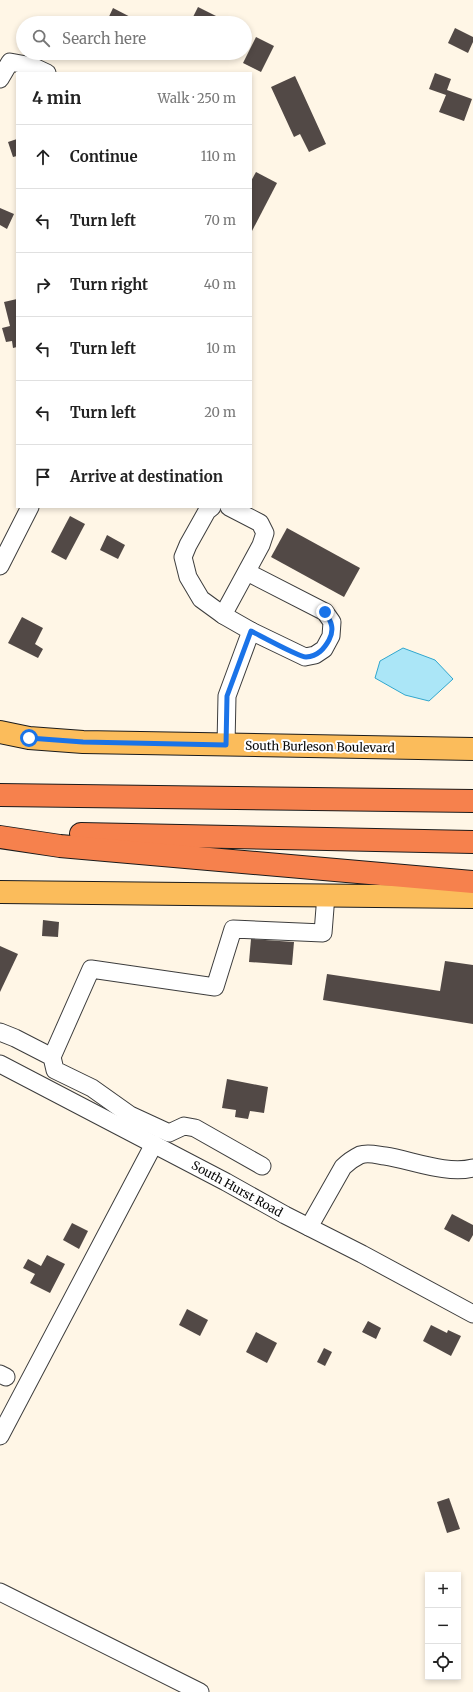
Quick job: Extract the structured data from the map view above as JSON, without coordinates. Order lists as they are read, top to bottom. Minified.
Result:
{"streets":{"main road":["South Burleson Boulevard"],"street":["South Hurst Road"]},"page":{"search":"Search here","heading":["4 min","Walk · 250 m"],"list":[["Continue","110 m"],["Turn left","70 m"],["Turn right","40 m"],["Turn left","10 m"],["Turn left","20 m"],"Arrive at destination"],"map_buttons":["+","−"]}}
